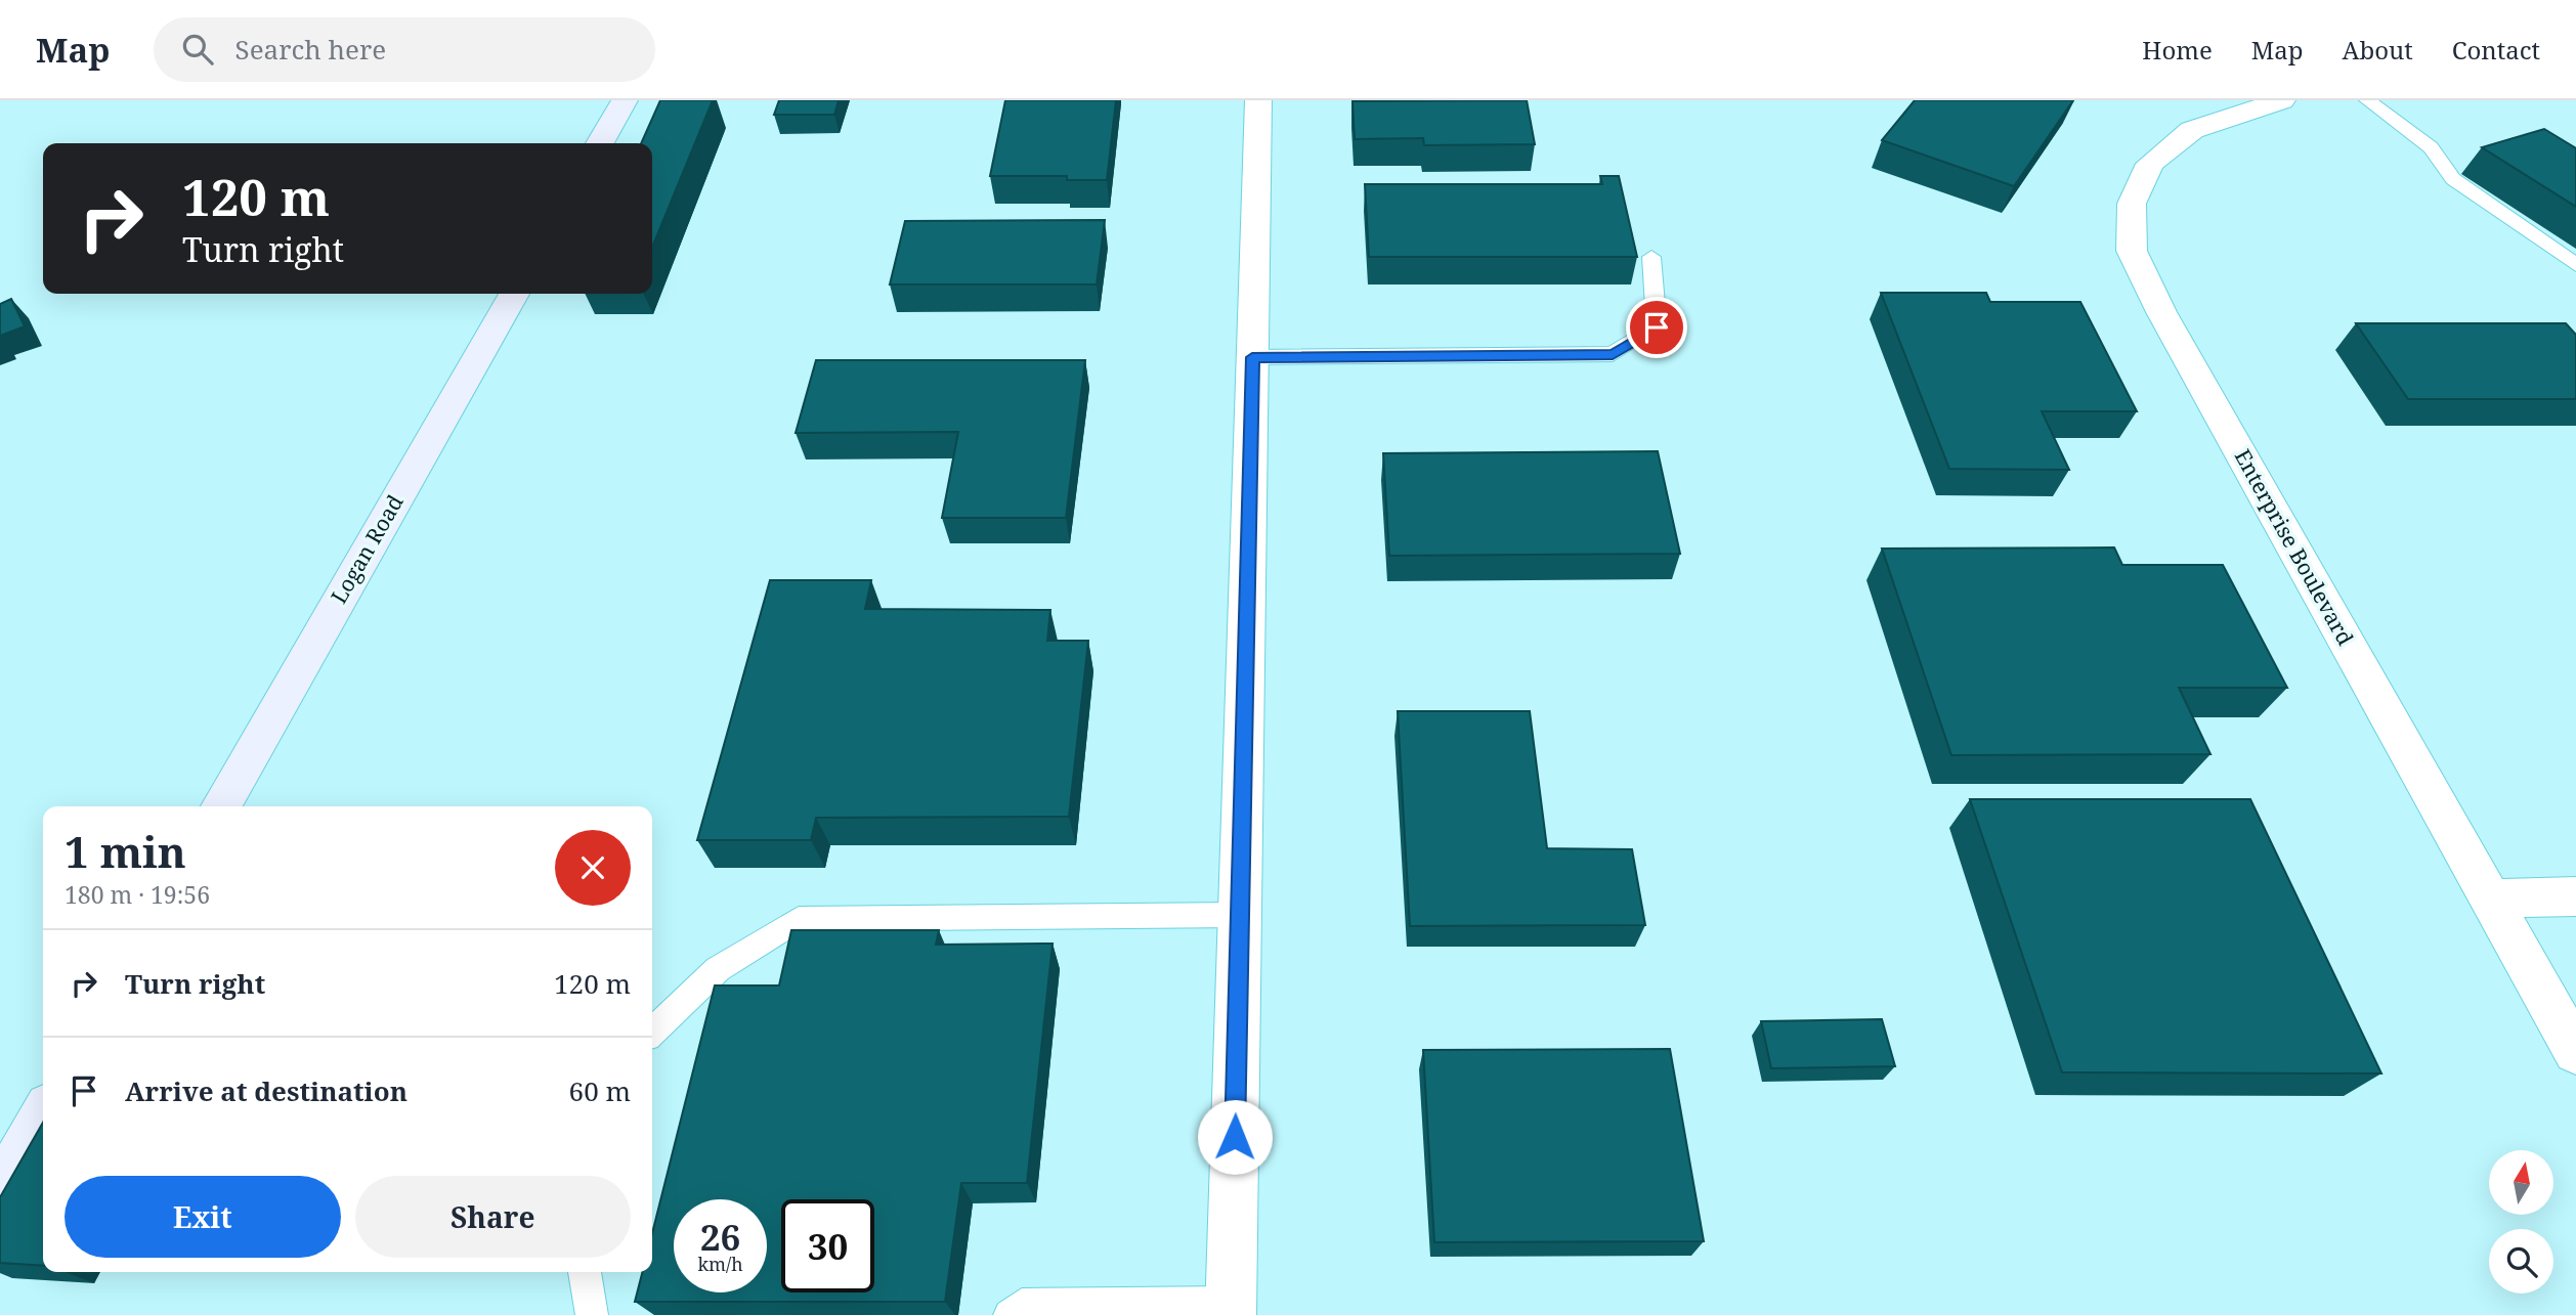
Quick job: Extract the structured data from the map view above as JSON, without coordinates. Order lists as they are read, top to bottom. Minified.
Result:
{"streets":{"street":["Enterprise Boulevard","Logan Road"]},"north":"top","page":{"header":"Map","search":"Search here","nav":["Home","Map","About","Contact"],"turn":["120 m","Turn right"],"heading":["1 min","180 m · 19:56"],"list":[{"name":"Turn right","value":"120 m"},{"name":"Arrive at destination","value":"60 m"}],"buttons":["Exit","Share"],"speed":"26 km/h","limit":"30"}}
